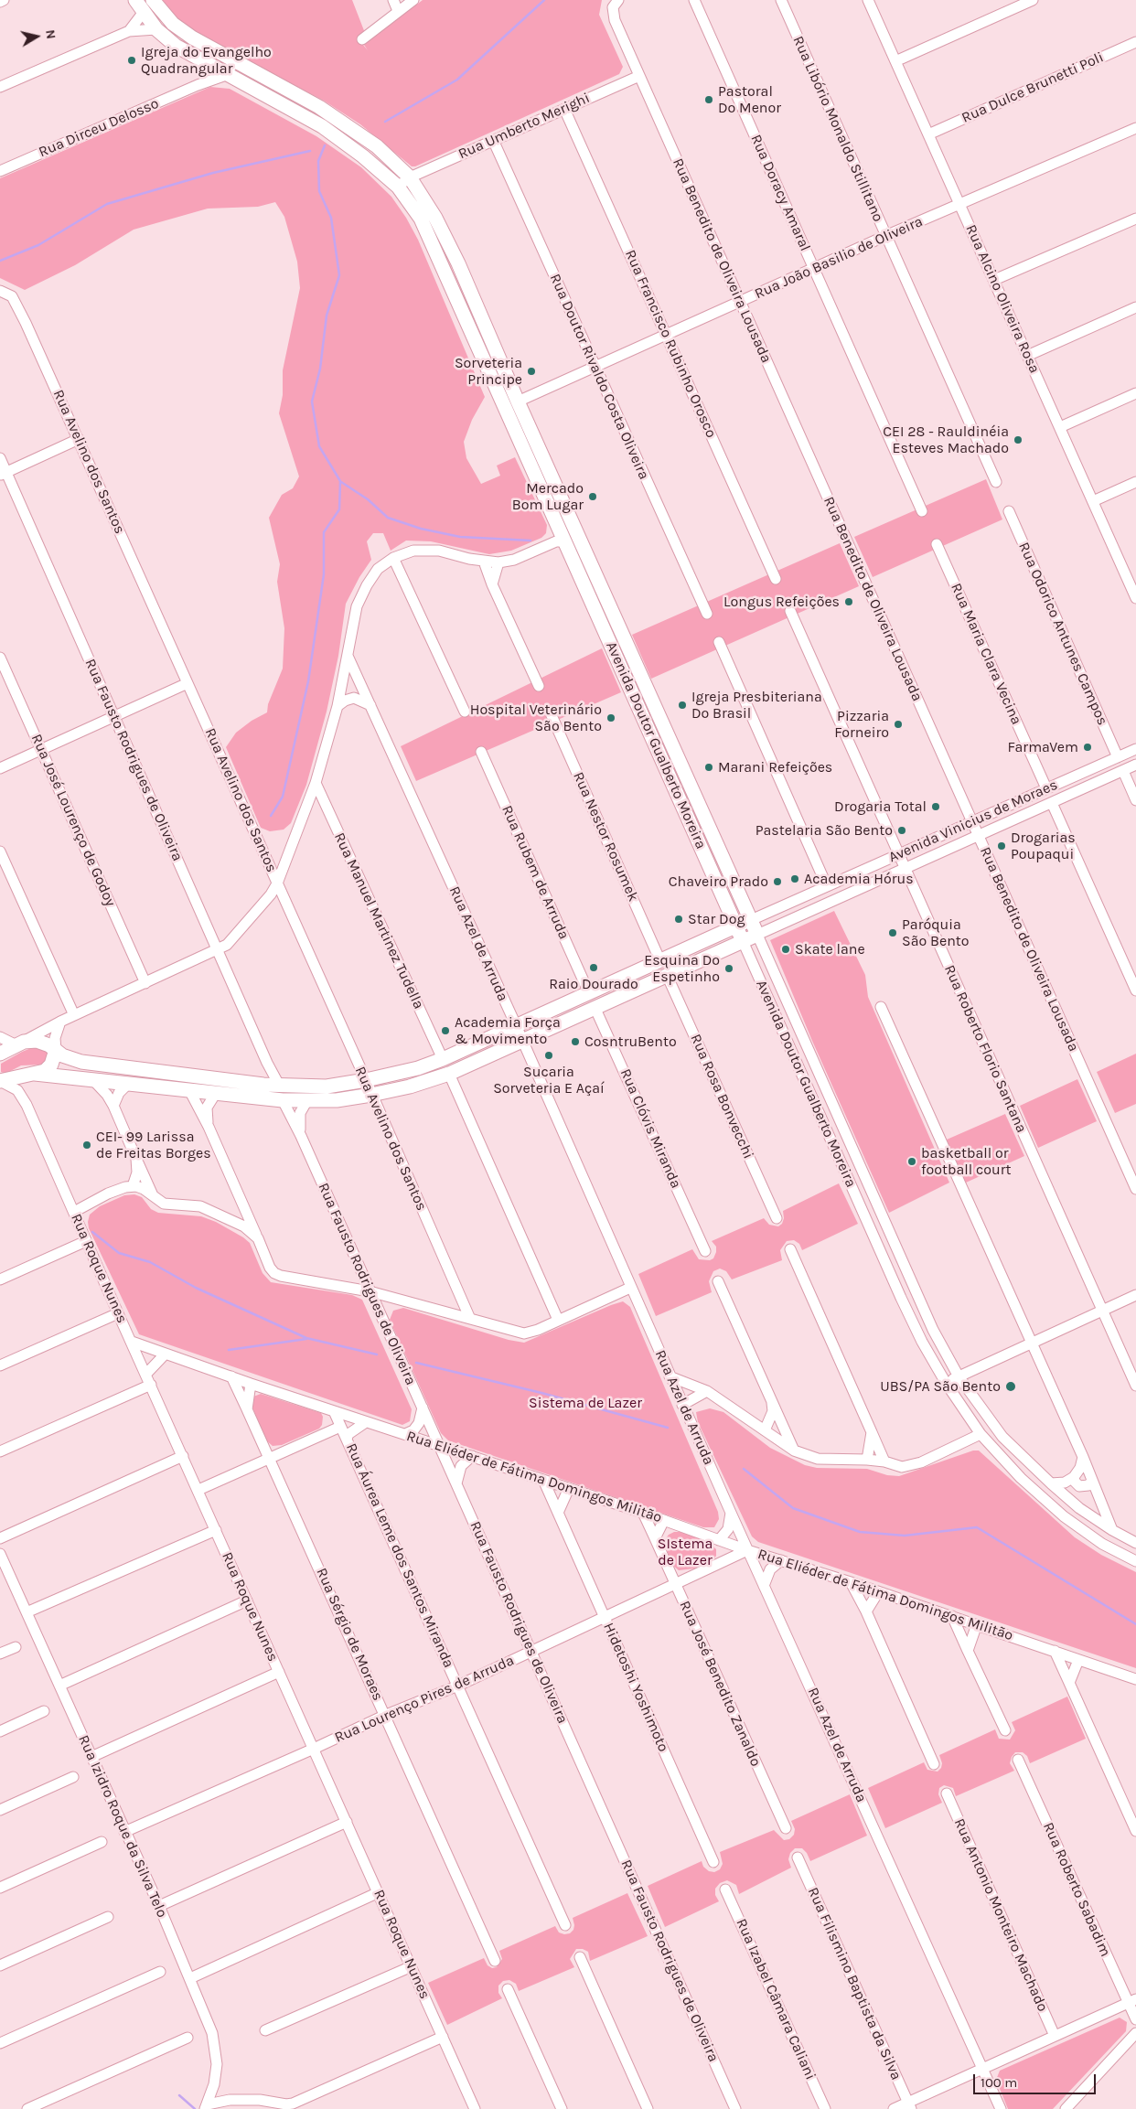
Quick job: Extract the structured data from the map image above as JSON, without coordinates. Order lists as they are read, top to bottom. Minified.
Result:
{"streets":{"main road":["Avenida Doutor Gualberto Moreira","Avenida Vinicius de Moraes"],"street":["Rua Dulce Brunetti Poli","Rua Umberto Merighi","Rua Dirceu Delosso","Rua Libório Monaldo Stillitano","Rua Doracy Amaral","Rua João Basilio de Oliveira","Rua Benedito de Oliveira Lousada","Rua Alcino Oliveira Rosa","Rua Francisco Rubinho Orosco","Rua Doutor Rivaldo Costa Oliveira","Rua Avelino dos Santos","Rua Odorico Antunes Campos","Rua Maria Clara Vecina","Rua Fausto Rodrigues de Oliveira","Rua José Lourenço de Godoy","Rua Nestor Rosumek","Rua Rubem de Arruda","Rua Manuel Martinez Tudella","Rua Azel de Arruda","Rua Roberto Florio Santana","Rua Rosa Bonvecchi","Rua Clóvis Miranda","Rua Roque Nunes","Rua Eliéder de Fátima Domingos Militão","Rua Áurea Leme dos Santos Miranda","Rua Sérgio de Moraes","Rua José Benedito Zanaldo","Hidetoshi Yoshimoto","Rua Lourenço Pires de Arruda","Rua Izidro Roque da Silva Telo","Rua Roberto Sabadim","Rua Antonio Monteiro Machado","Rua Filismino Baptista da Silva","Rua Izabel Câmara Caliani"]},"crossings":[["Rua Dulce Brunetti Poli","Rua Alcino Oliveira Rosa"],["Rua Umberto Merighi","Rua Benedito de Oliveira Lousada"],["Rua Umberto Merighi","Rua Francisco Rubinho Orosco"],["Rua Umberto Merighi","Rua Doutor Rivaldo Costa Oliveira"],["Rua Umberto Merighi","Avenida Doutor Gualberto Moreira"],["Rua Dirceu Delosso","Avenida Doutor Gualberto Moreira"],["Rua Libório Monaldo Stillitano","Rua João Basilio de Oliveira"],["Rua Doracy Amaral","Rua João Basilio de Oliveira"],["Rua João Basilio de Oliveira","Rua Benedito de Oliveira Lousada"],["Rua João Basilio de Oliveira","Rua Alcino Oliveira Rosa"],["Rua João Basilio de Oliveira","Rua Francisco Rubinho Orosco"],["Rua João Basilio de Oliveira","Rua Doutor Rivaldo Costa Oliveira"],["Rua João Basilio de Oliveira","Avenida Doutor Gualberto Moreira"],["Rua Benedito de Oliveira Lousada","Avenida Vinicius de Moraes"],["Rua Avelino dos Santos","Avenida Vinicius de Moraes"],["Rua Odorico Antunes Campos","Avenida Vinicius de Moraes"],["Rua Maria Clara Vecina","Avenida Vinicius de Moraes"],["Avenida Doutor Gualberto Moreira","Avenida Vinicius de Moraes"],["Rua Fausto Rodrigues de Oliveira","Avenida Vinicius de Moraes"],["Rua Fausto Rodrigues de Oliveira","Rua Eliéder de Fátima Domingos Militão"],["Rua Fausto Rodrigues de Oliveira","Rua Lourenço Pires de Arruda"],["Avenida Vinicius de Moraes","Rua Nestor Rosumek"],["Avenida Vinicius de Moraes","Rua Rubem de Arruda"],["Avenida Vinicius de Moraes","Rua Manuel Martinez Tudella"],["Avenida Vinicius de Moraes","Rua Azel de Arruda"],["Avenida Vinicius de Moraes","Rua Roberto Florio Santana"],["Avenida Vinicius de Moraes","Rua Rosa Bonvecchi"],["Avenida Vinicius de Moraes","Rua Clóvis Miranda"],["Avenida Vinicius de Moraes","Rua Roque Nunes"],["Rua Azel de Arruda","Rua Eliéder de Fátima Domingos Militão"],["Rua Azel de Arruda","Rua Lourenço Pires de Arruda"],["Rua Roque Nunes","Rua Eliéder de Fátima Domingos Militão"],["Rua Roque Nunes","Rua Lourenço Pires de Arruda"],["Rua Eliéder de Fátima Domingos Militão","Rua Áurea Leme dos Santos Miranda"],["Rua Eliéder de Fátima Domingos Militão","Rua Sérgio de Moraes"],["Rua Eliéder de Fátima Domingos Militão","Rua José Benedito Zanaldo"],["Rua Eliéder de Fátima Domingos Militão","Hidetoshi Yoshimoto"],["Rua Eliéder de Fátima Domingos Militão","Rua Lourenço Pires de Arruda"],["Rua Áurea Leme dos Santos Miranda","Rua Lourenço Pires de Arruda"],["Rua Sérgio de Moraes","Rua Lourenço Pires de Arruda"],["Rua José Benedito Zanaldo","Rua Lourenço Pires de Arruda"],["Hidetoshi Yoshimoto","Rua Lourenço Pires de Arruda"],["Rua Lourenço Pires de Arruda","Rua Izidro Roque da Silva Telo"]],"parks":["Sistema de Lazer","SIstema de Lazer"],"places":["Igreja do Evangelho Quadrangular","Pastoral Do Menor","Sorveteria Principe","CEI 28 - Rauldinéia Esteves Machado","Mercado Bom Lugar","Longus Refeições","Igreja Presbiteriana Do Brasil","Hospital Veterinário São Bento","Pizzaria Forneiro","FarmaVem","Marani Refeições","Drogaria Total","Pastelaria São Bento","Drogarias Poupaqui","Academia Hórus","Chaveiro Prado","Star Dog","Paróquia São Bento","Skate lane","Raio Dourado","Esquina Do Espetinho","Academia Força & Movimento","CosntruBento","Sucaria Sorveteria E Açaí","CEI- 99 Larissa de Freitas Borges","basketball or football court","UBS/PA São Bento"],"scale_bar":"100 m","north":"right"}
